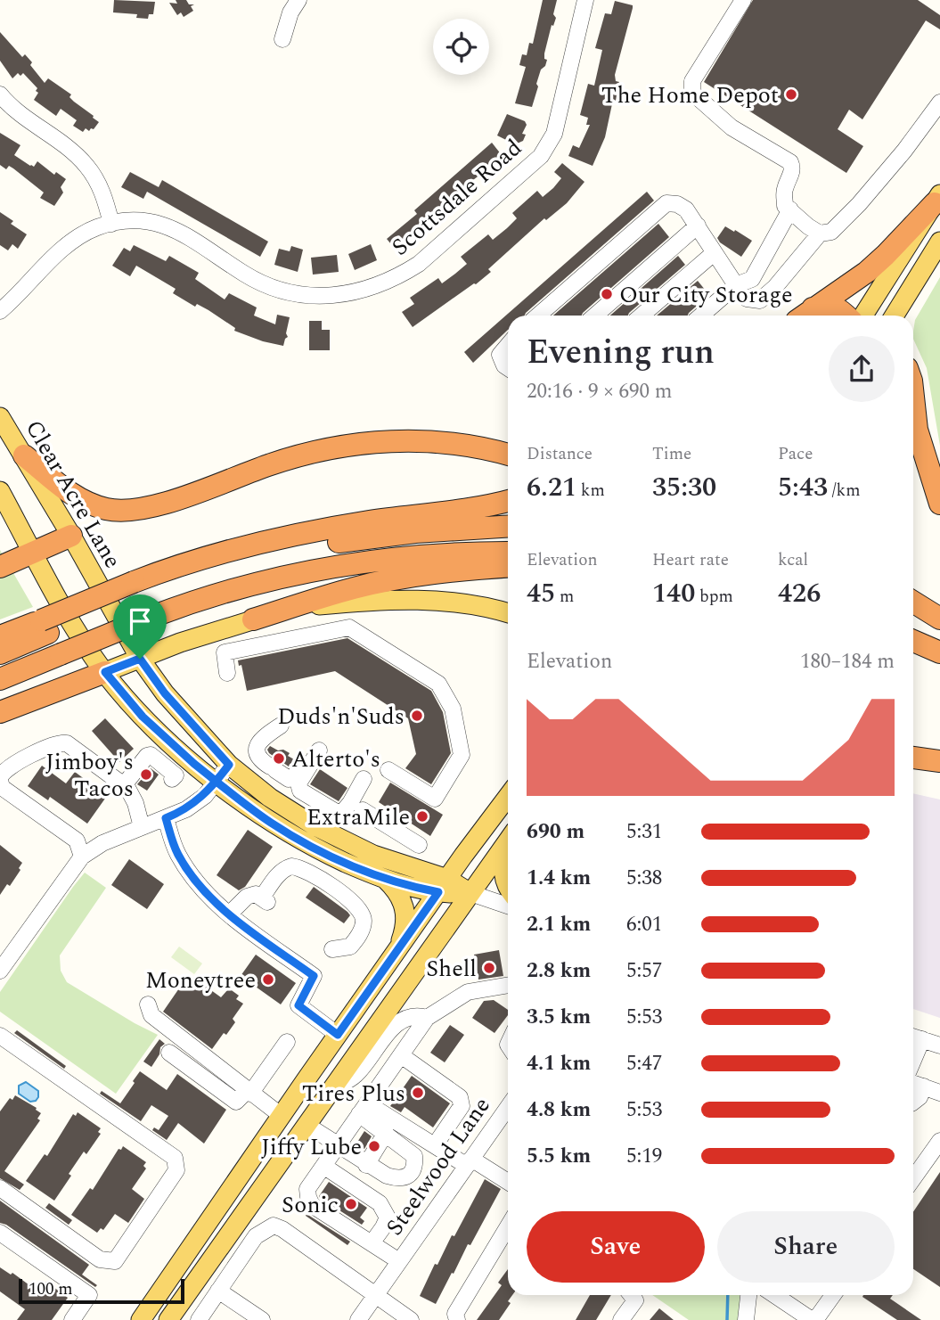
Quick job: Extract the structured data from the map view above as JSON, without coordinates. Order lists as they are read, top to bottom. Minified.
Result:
{"streets":{"main road":["Clear Acre Lane"],"street":["Scottsdale Road","Steelwood Lane"]},"places":["The Home Depot","Our City Storage","Duds'n'Suds","Alterto's","Jimboy's Tacos","ExtraMile","Shell","Moneytree","Tires Plus","Jiffy Lube","Sonic"],"scale_bar":"100 m","page":{"heading":["Evening run","20:16 · 9 × 690 m"],"stats":[["Distance","6.21 km"],["Time","35:30"],["Pace","5:43 /km"],["Elevation","45 m"],["Heart rate","140 bpm"],["kcal","426"]],"chart":["Elevation","180–184 m"],"list":[{"name":"690 m","note":"5:31"},{"name":"1.4 km","note":"5:38"},{"name":"2.1 km","note":"6:01"},{"name":"2.8 km","note":"5:57"},{"name":"3.5 km","note":"5:53"},{"name":"4.1 km","note":"5:47"},{"name":"4.8 km","note":"5:53"},{"name":"5.5 km","note":"5:19"}],"buttons":["Save","Share"],"scale":"100 m"}}
